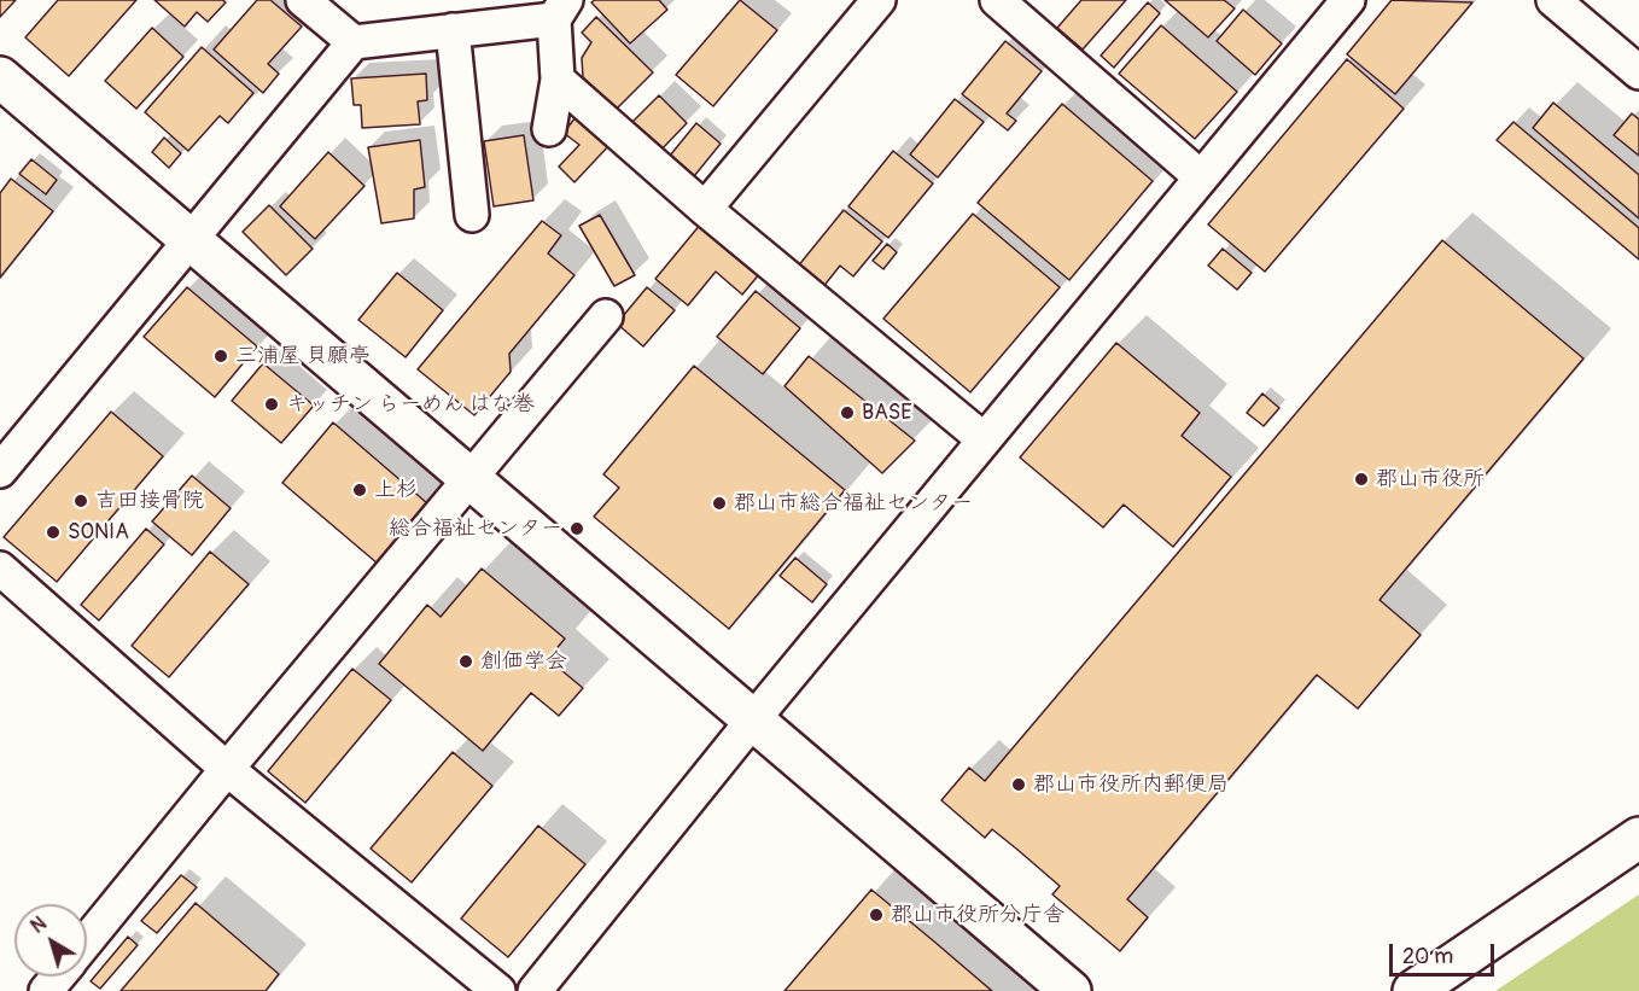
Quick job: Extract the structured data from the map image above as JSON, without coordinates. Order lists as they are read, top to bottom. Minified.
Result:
{"places":["三浦屋 貝願亭","キッチン らーめん はな巻","BASE","郡山市役所","上杉","吉田接骨院","郡山市総合福祉センター","総合福祉センター","SONIA","創価学会","郡山市役所内郵便局","郡山市役所分庁舎"],"scale_bar":"20 m","north":"top left"}
